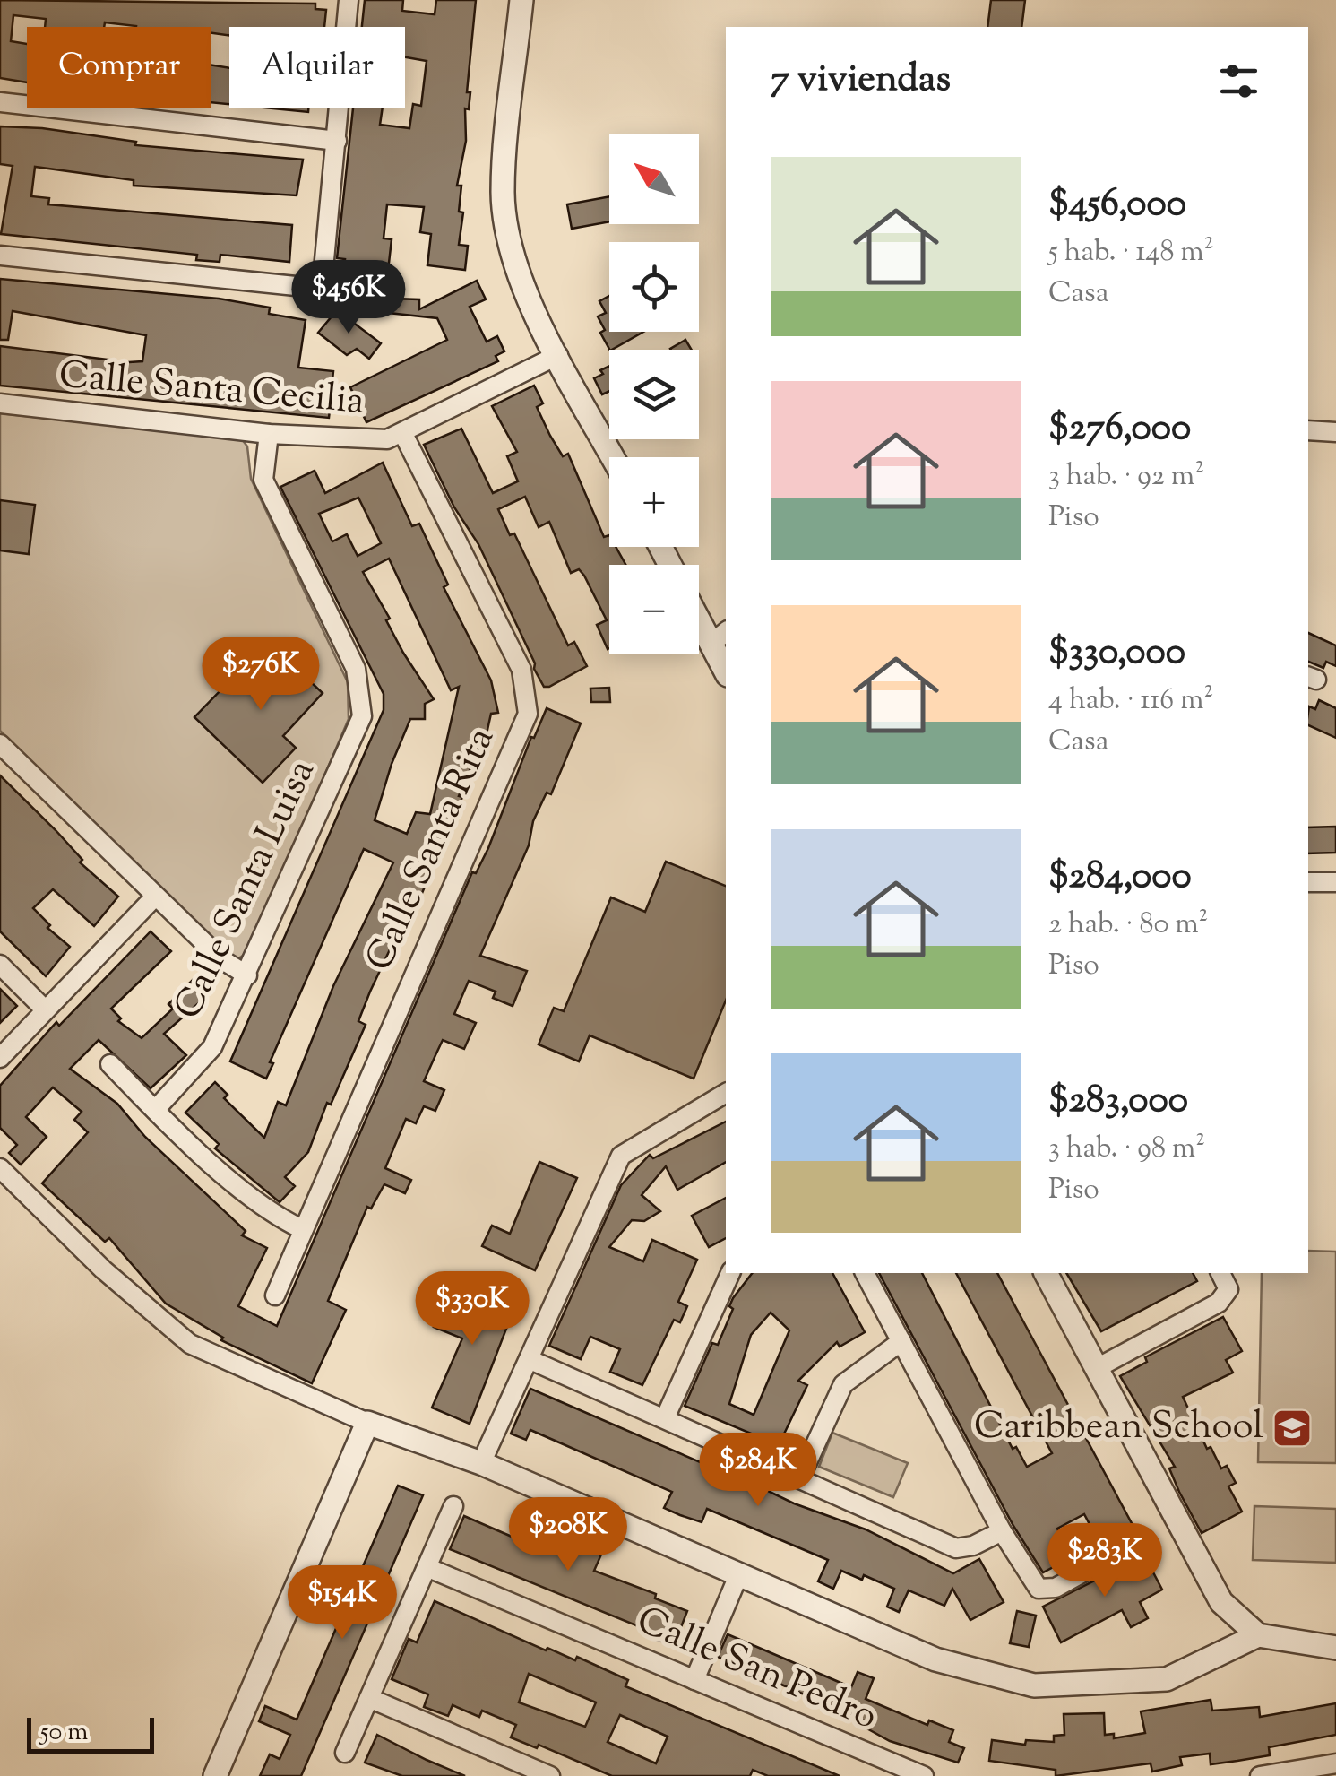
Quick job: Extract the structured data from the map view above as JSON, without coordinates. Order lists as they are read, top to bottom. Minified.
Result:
{"streets":{"street":["Calle Santa Cecilia","Calle Santa Rita","Calle Santa Luisa","Calle San Pedro"]},"crossings":[["Calle Santa Cecilia","Calle Santa Rita"],["Calle Santa Cecilia","Calle Santa Luisa"]],"places":{"school or university":["Caribbean School"]},"scale_bar":"50 m","north":"top left","page":{"chip":["Comprar","Alquilar"],"heading":"7 viviendas","map_buttons":["+","−"],"list":[{"name":"$456,000","note":"5 hab. · 148 m² · Casa"},{"name":"$276,000","note":"3 hab. · 92 m² · Piso"},{"name":"$330,000","note":"4 hab. · 116 m² · Casa"},{"name":"$284,000","note":"2 hab. · 80 m² · Piso"},{"name":"$283,000","note":"3 hab. · 98 m² · Piso"}],"price":["$456K","$276K","$330K","$284K","$208K","$283K","$154K"],"scale":"50 m"}}
